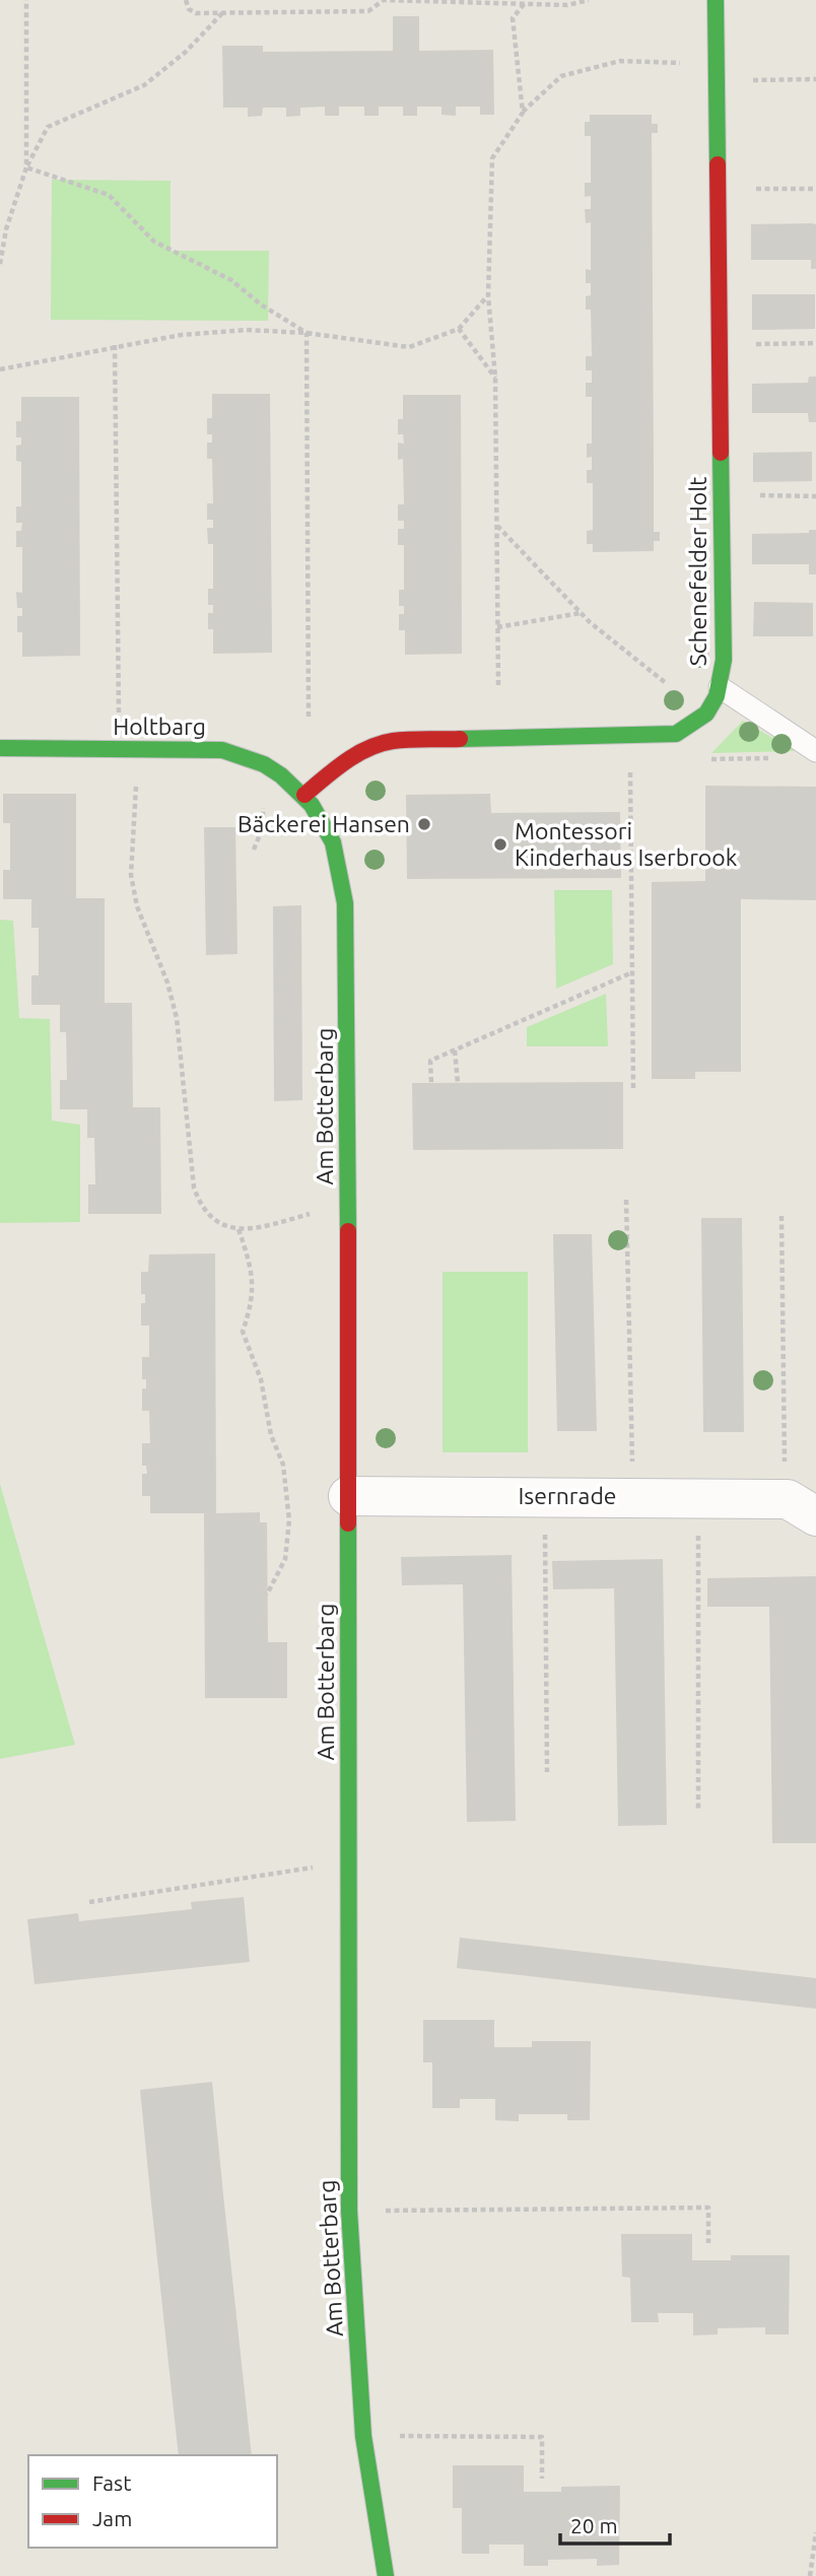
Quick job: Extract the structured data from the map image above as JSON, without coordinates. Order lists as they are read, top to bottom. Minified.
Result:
{"streets":{"street":["Schenefelder Holt","Holtbarg","Am Botterbarg","Isernrade"]},"crossings":[["Schenefelder Holt","Holtbarg"],["Schenefelder Holt","Am Botterbarg"],["Holtbarg","Am Botterbarg"],["Am Botterbarg","Isernrade"]],"places":["Bäckerei Hansen","Montessori Kinderhaus Iserbrook"],"legend":["Fast","Jam"],"scale_bar":"20 m"}
